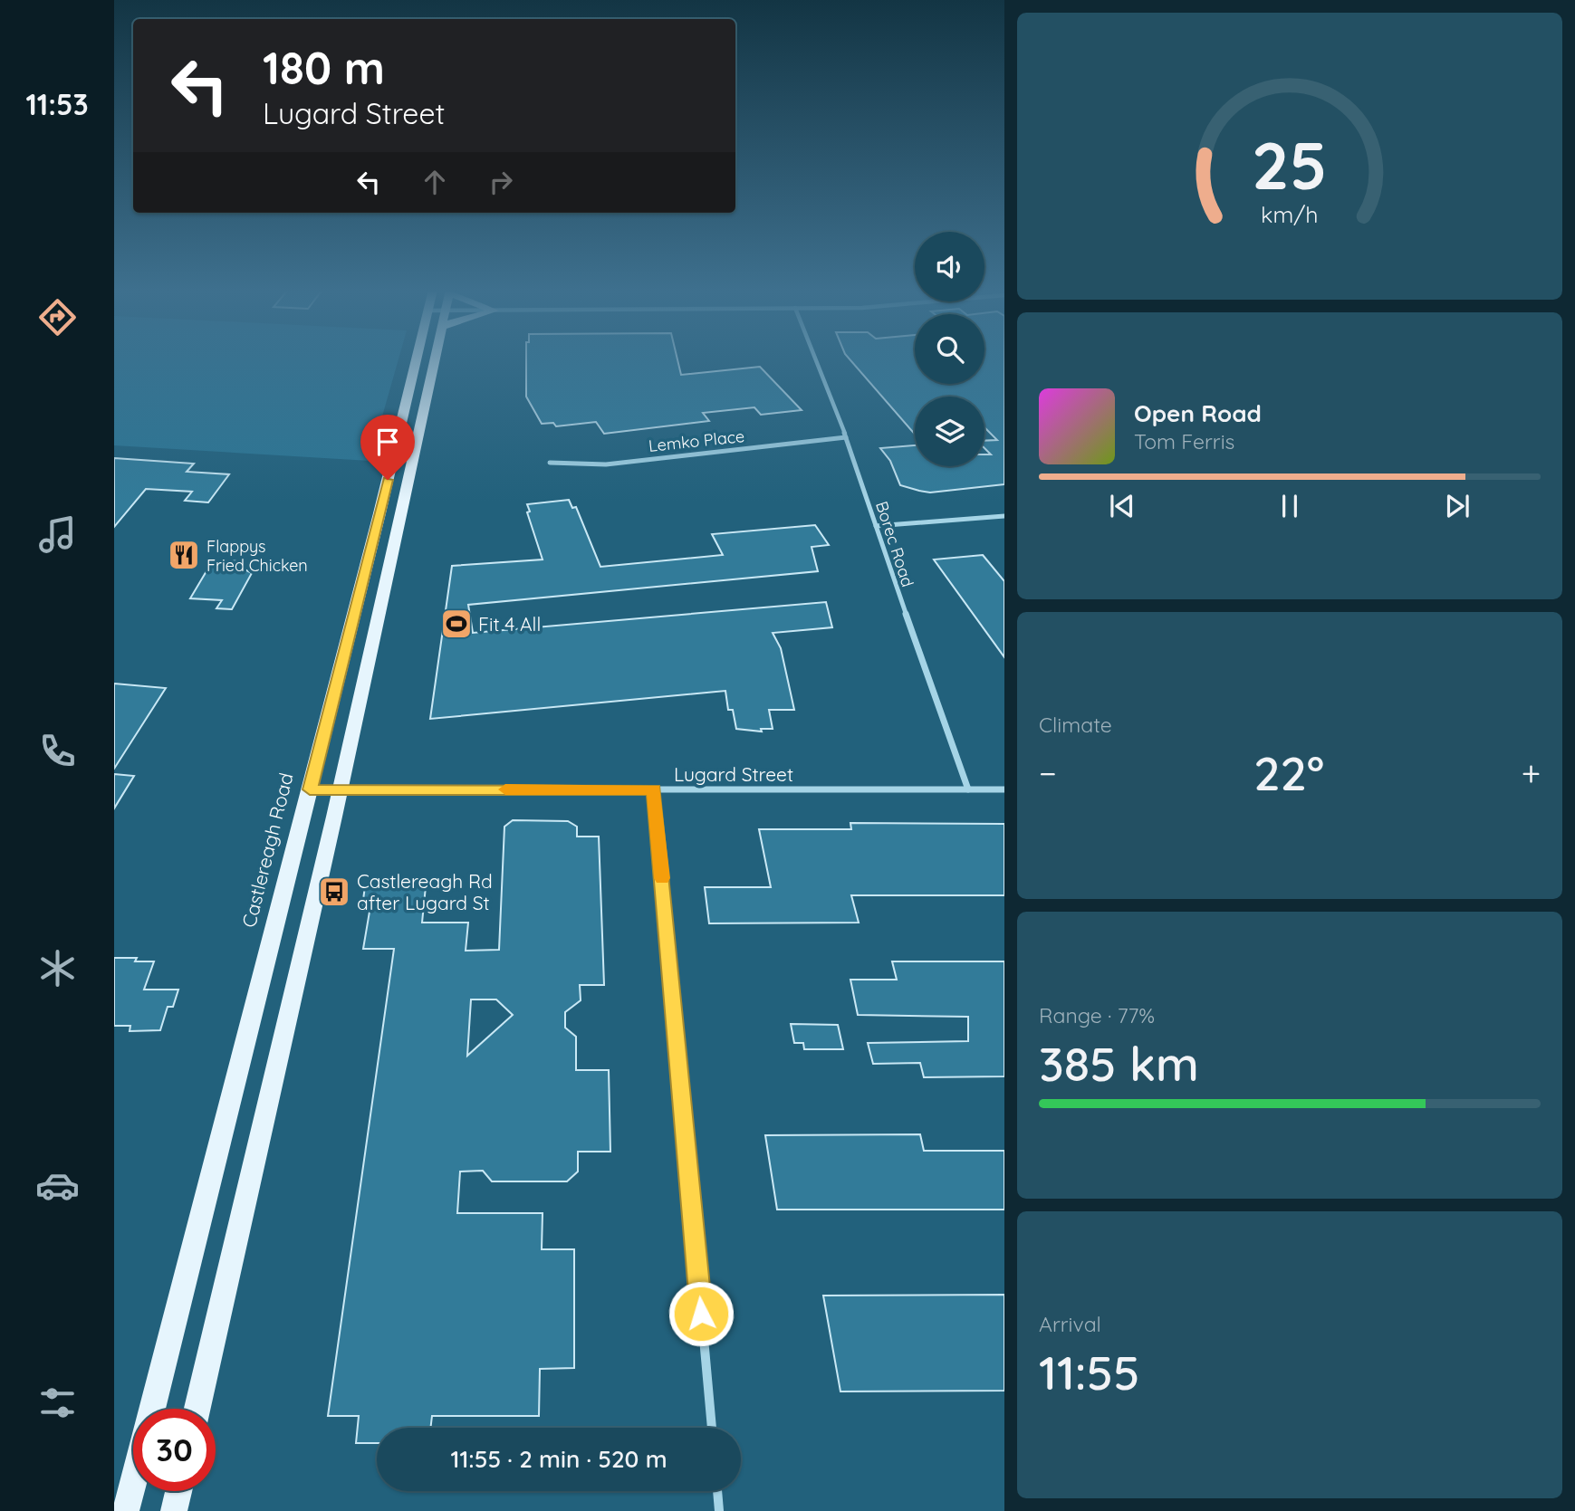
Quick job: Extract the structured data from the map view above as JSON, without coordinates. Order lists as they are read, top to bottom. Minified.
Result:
{"streets":{"main road":["Castlereagh Road"],"street":["Lemko Place","Borec Road","Lugard Street"]},"crossings":[["Lemko Place","Borec Road"],["Borec Road","Lugard Street"],["Lugard Street","Castlereagh Road"]],"places":{"restaurant":["Flappys Fried Chicken"],"sports":["Fit 4 All"],"bus stop":["Castlereagh Rd after Lugard St"]},"page":{"tabs":"11:53","turn":["180 m","Lugard Street"],"song":["Open Road","Tom Ferris"],"tile":["Climate",["Range · 77%","385 km"],["Arrival","11:55"]],"heat":["−","22°","+"],"limit":"30","trip":"11:55 · 2 min · 520 m","gauge":["25","km/h"]}}
